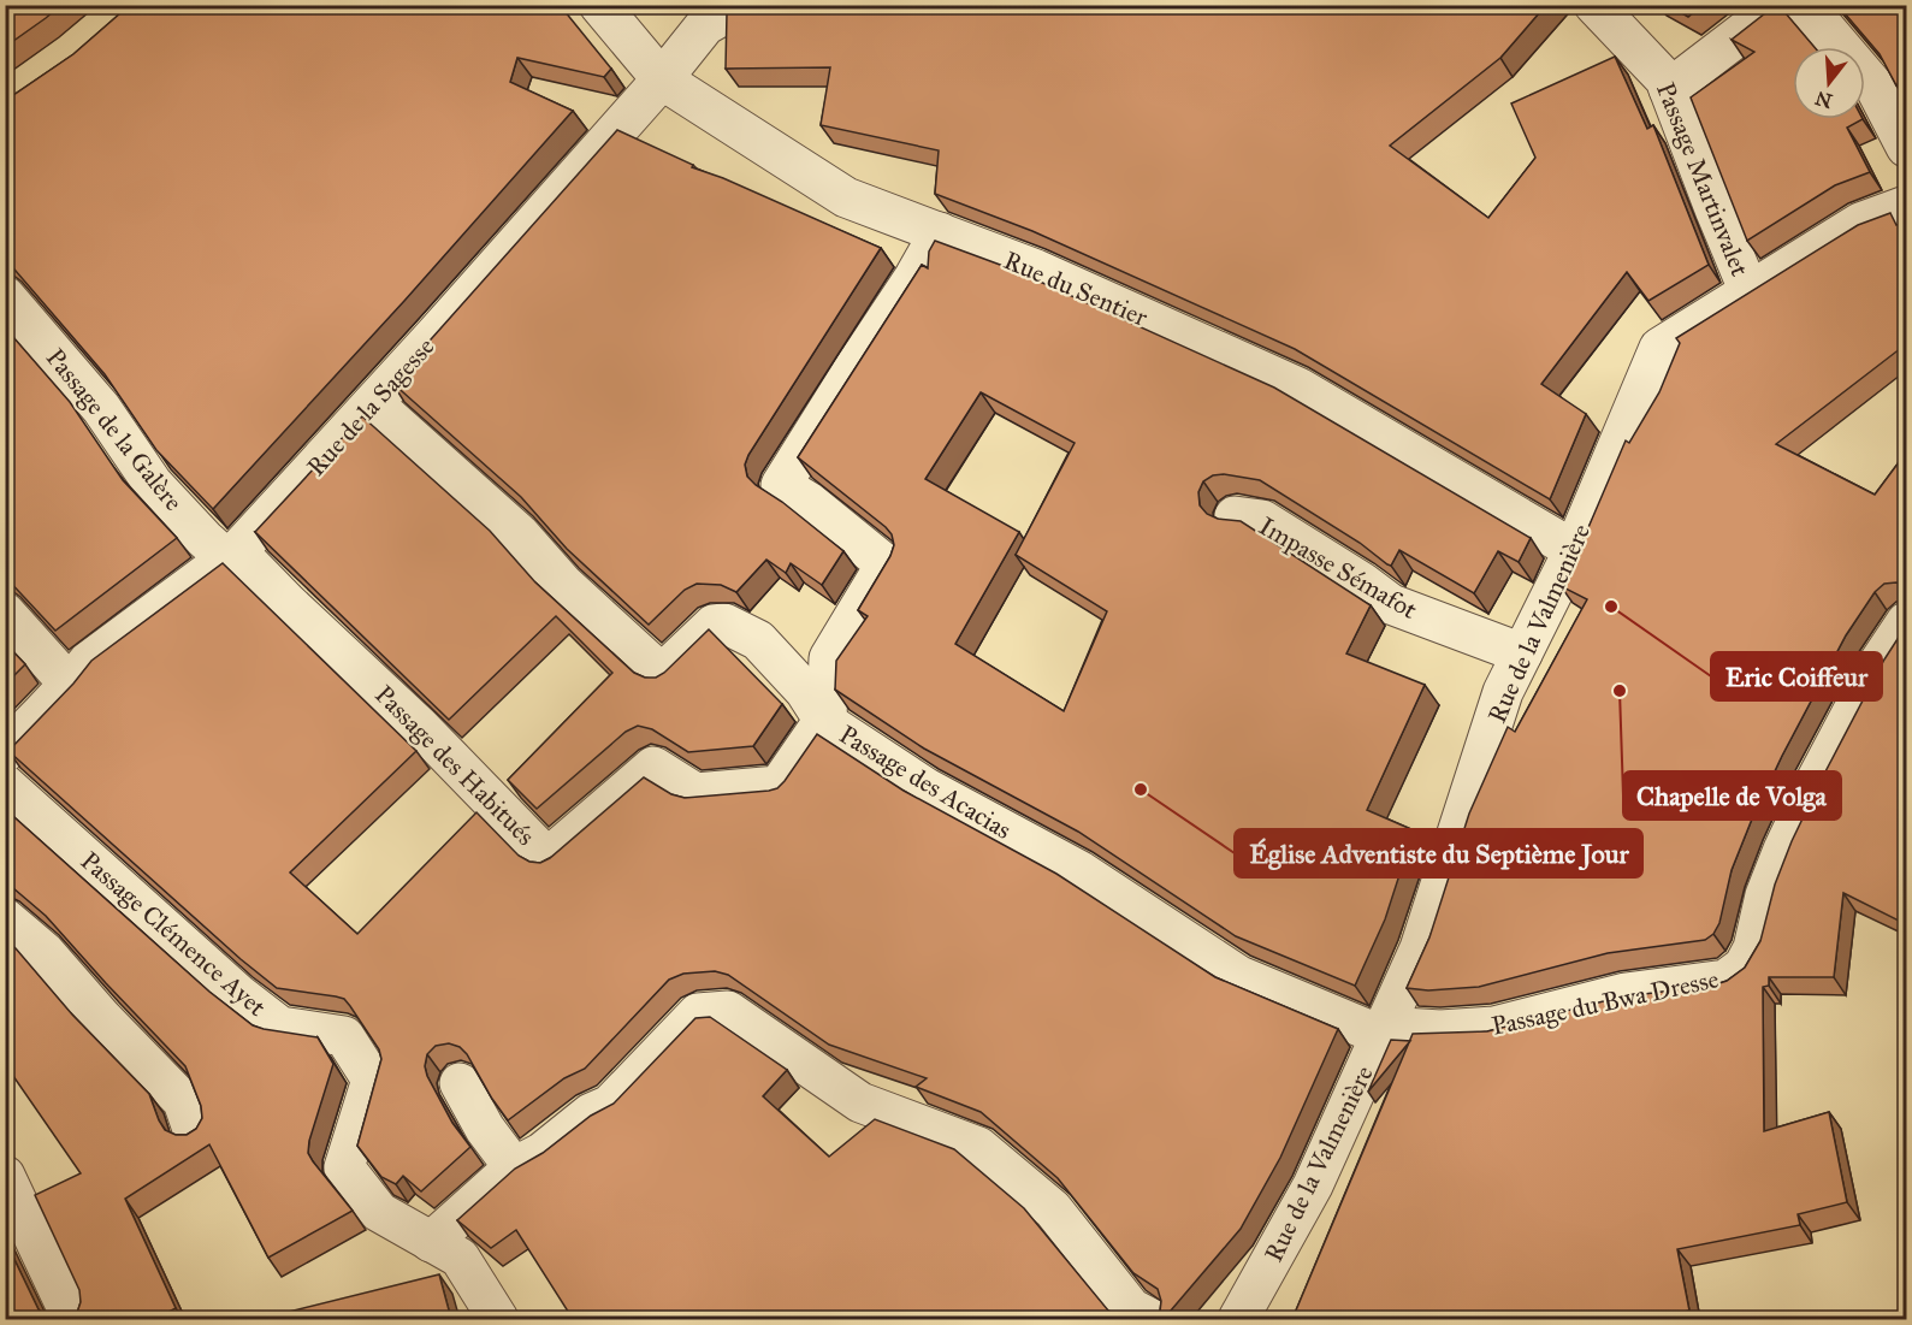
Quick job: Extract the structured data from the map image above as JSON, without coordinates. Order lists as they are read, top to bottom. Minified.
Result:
{"streets":{"street":["Passage Martinvalet","Rue du Sentier","Rue de la Sagesse","Passage de la Galère","Impasse Sémafot","Rue de la Valmenière","Passage des Habitués","Passage des Acacias","Passage Clémence Ayet","Passage du Bwa Dresse"]},"crossings":[["Passage Martinvalet","Rue de la Valmenière"],["Rue du Sentier","Rue de la Sagesse"],["Rue du Sentier","Rue de la Valmenière"],["Rue du Sentier","Passage des Habitués"],["Rue de la Sagesse","Passage de la Galère"],["Rue de la Sagesse","Passage des Habitués"],["Rue de la Sagesse","Passage des Acacias"],["Passage de la Galère","Passage des Habitués"],["Impasse Sémafot","Rue de la Valmenière"],["Rue de la Valmenière","Passage des Acacias"],["Rue de la Valmenière","Passage du Bwa Dresse"],["Passage des Habitués","Passage des Acacias"],["Passage des Acacias","Passage du Bwa Dresse"]],"places":["Eric Coiffeur","Chapelle de Volga","Église Adventiste du Septième Jour"],"north":"bottom"}
